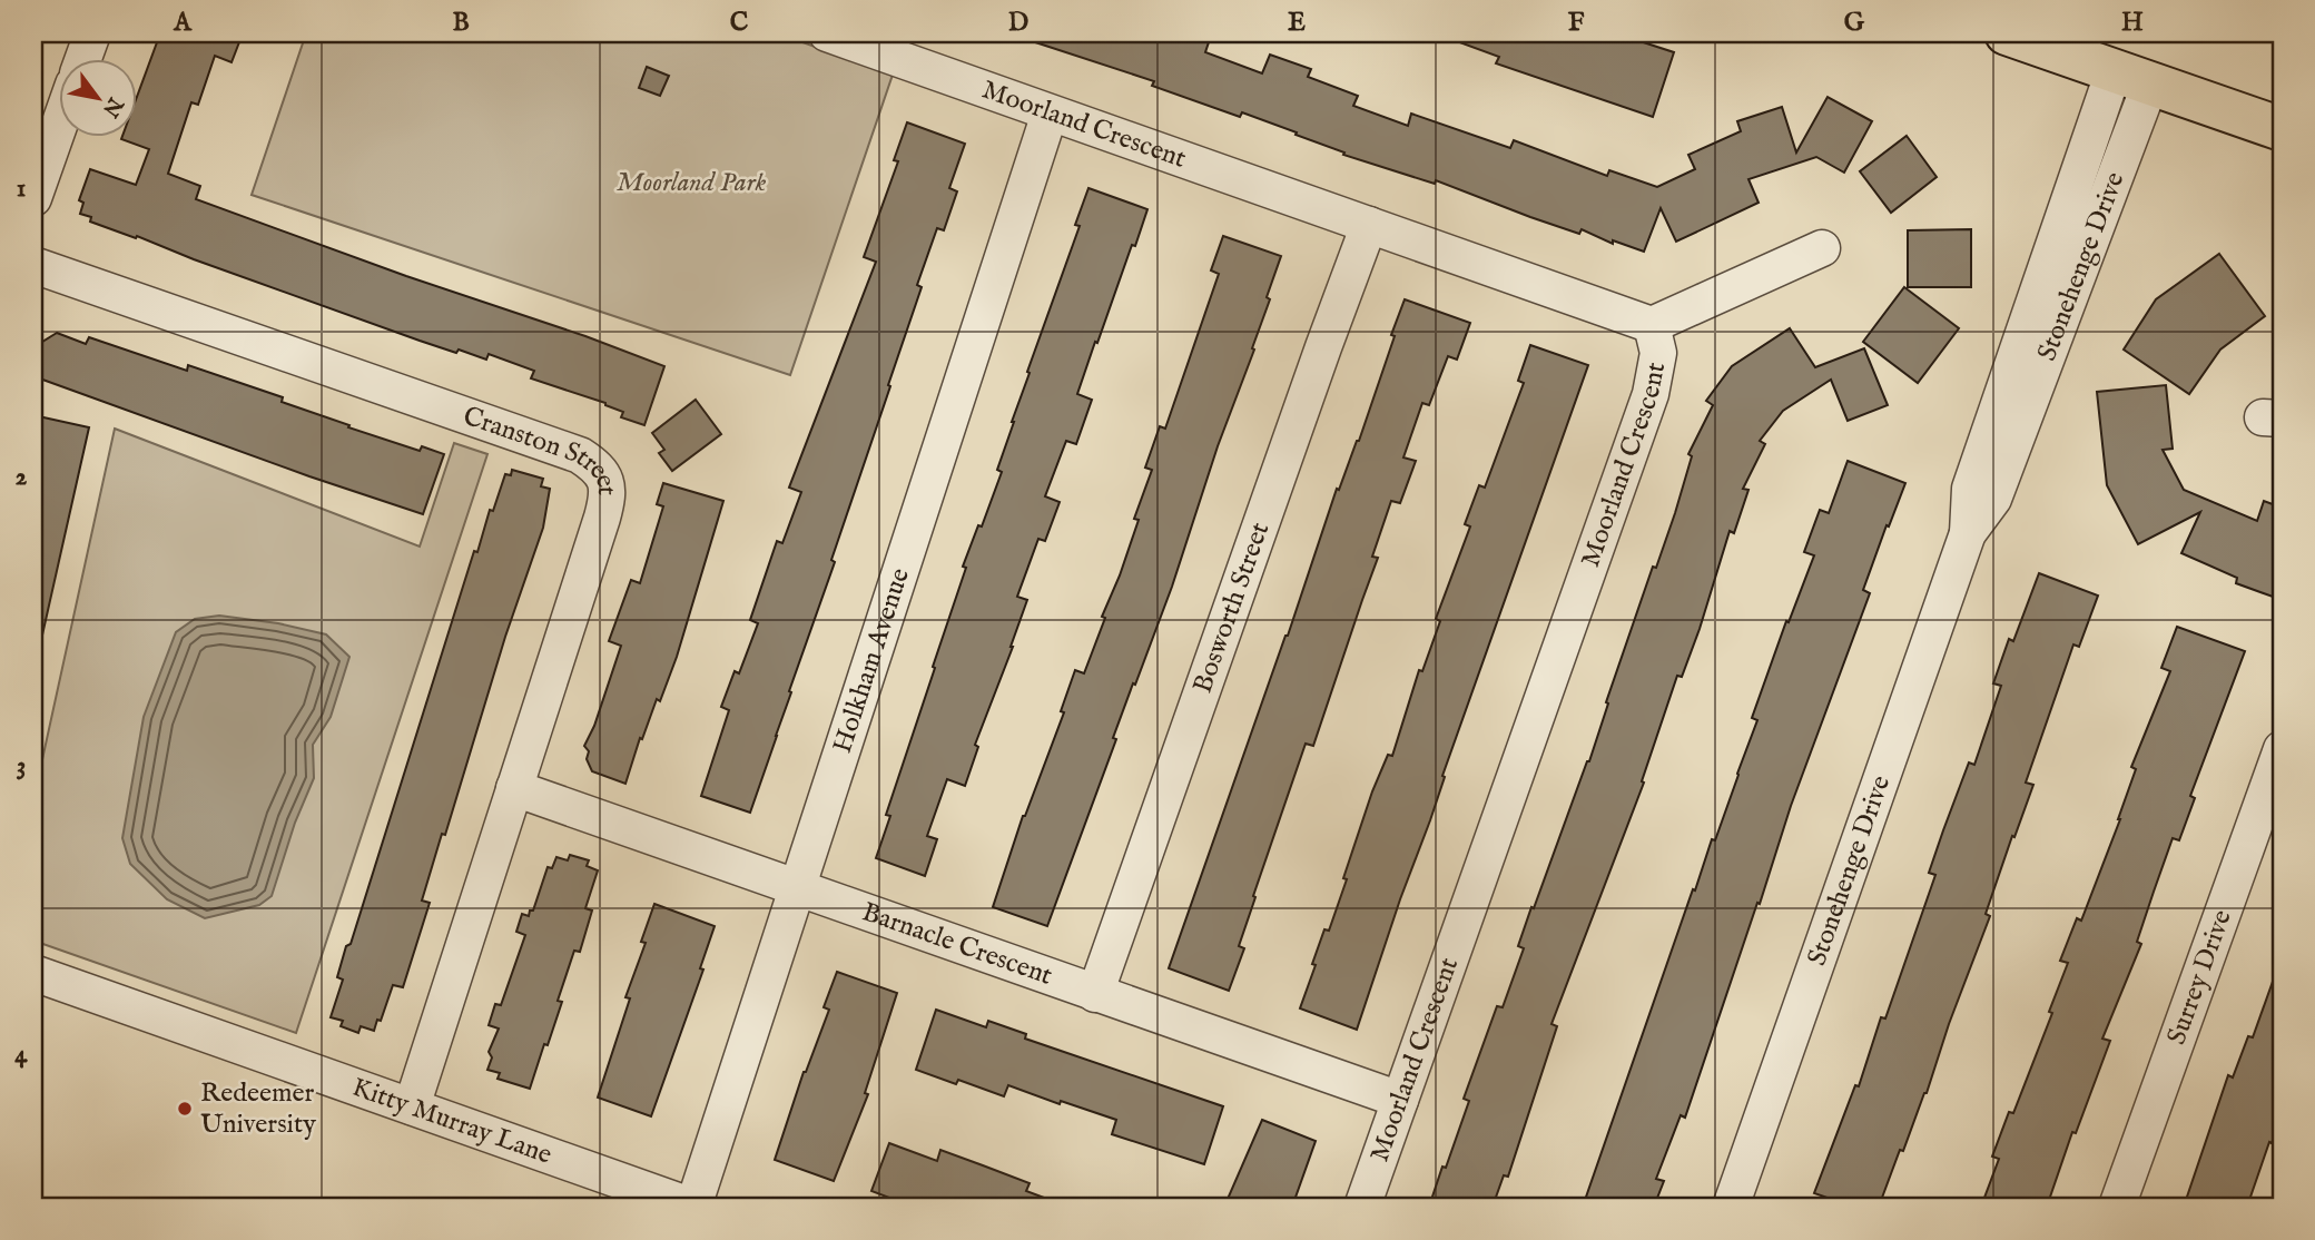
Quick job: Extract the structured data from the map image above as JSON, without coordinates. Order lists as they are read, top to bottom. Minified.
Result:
{"streets":{"street":["Moorland Crescent","Stonehenge Drive","Cranston Street","Bosworth Street","Holkham Avenue","Barnacle Crescent","Surrey Drive","Kitty Murray Lane"]},"crossings":[["Moorland Crescent","Bosworth Street"],["Moorland Crescent","Holkham Avenue"],["Moorland Crescent","Barnacle Crescent"],["Cranston Street","Barnacle Crescent"],["Cranston Street","Kitty Murray Lane"],["Bosworth Street","Barnacle Crescent"],["Holkham Avenue","Barnacle Crescent"],["Holkham Avenue","Kitty Murray Lane"]],"parks":["Moorland Park"],"places":["Redeemer University"],"north":"bottom right","grid":{"columns":["A","B","C","D","E","F","G","H"],"rows":["1","2","3","4"]}}
